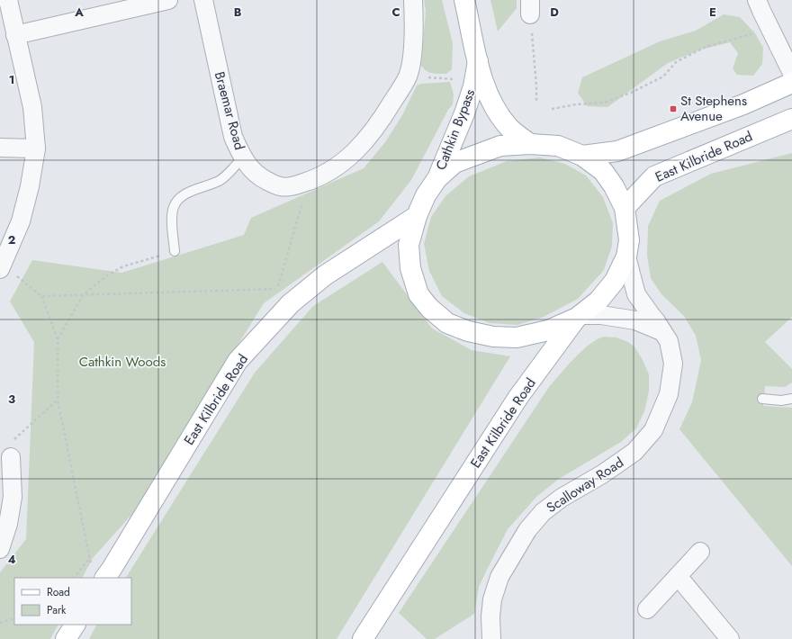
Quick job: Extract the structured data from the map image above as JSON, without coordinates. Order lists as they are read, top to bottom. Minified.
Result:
{"streets":{"main road":["Cathkin Bypass","East Kilbride Road"],"street":["Braemar Road","Scalloway Road"]},"parks":["Cathkin Woods"],"places":{"transit":["St Stephens Avenue"]},"legend":["Road","Park"],"grid":{"columns":["A","B","C","D","E"],"rows":["1","2","3","4"]}}
